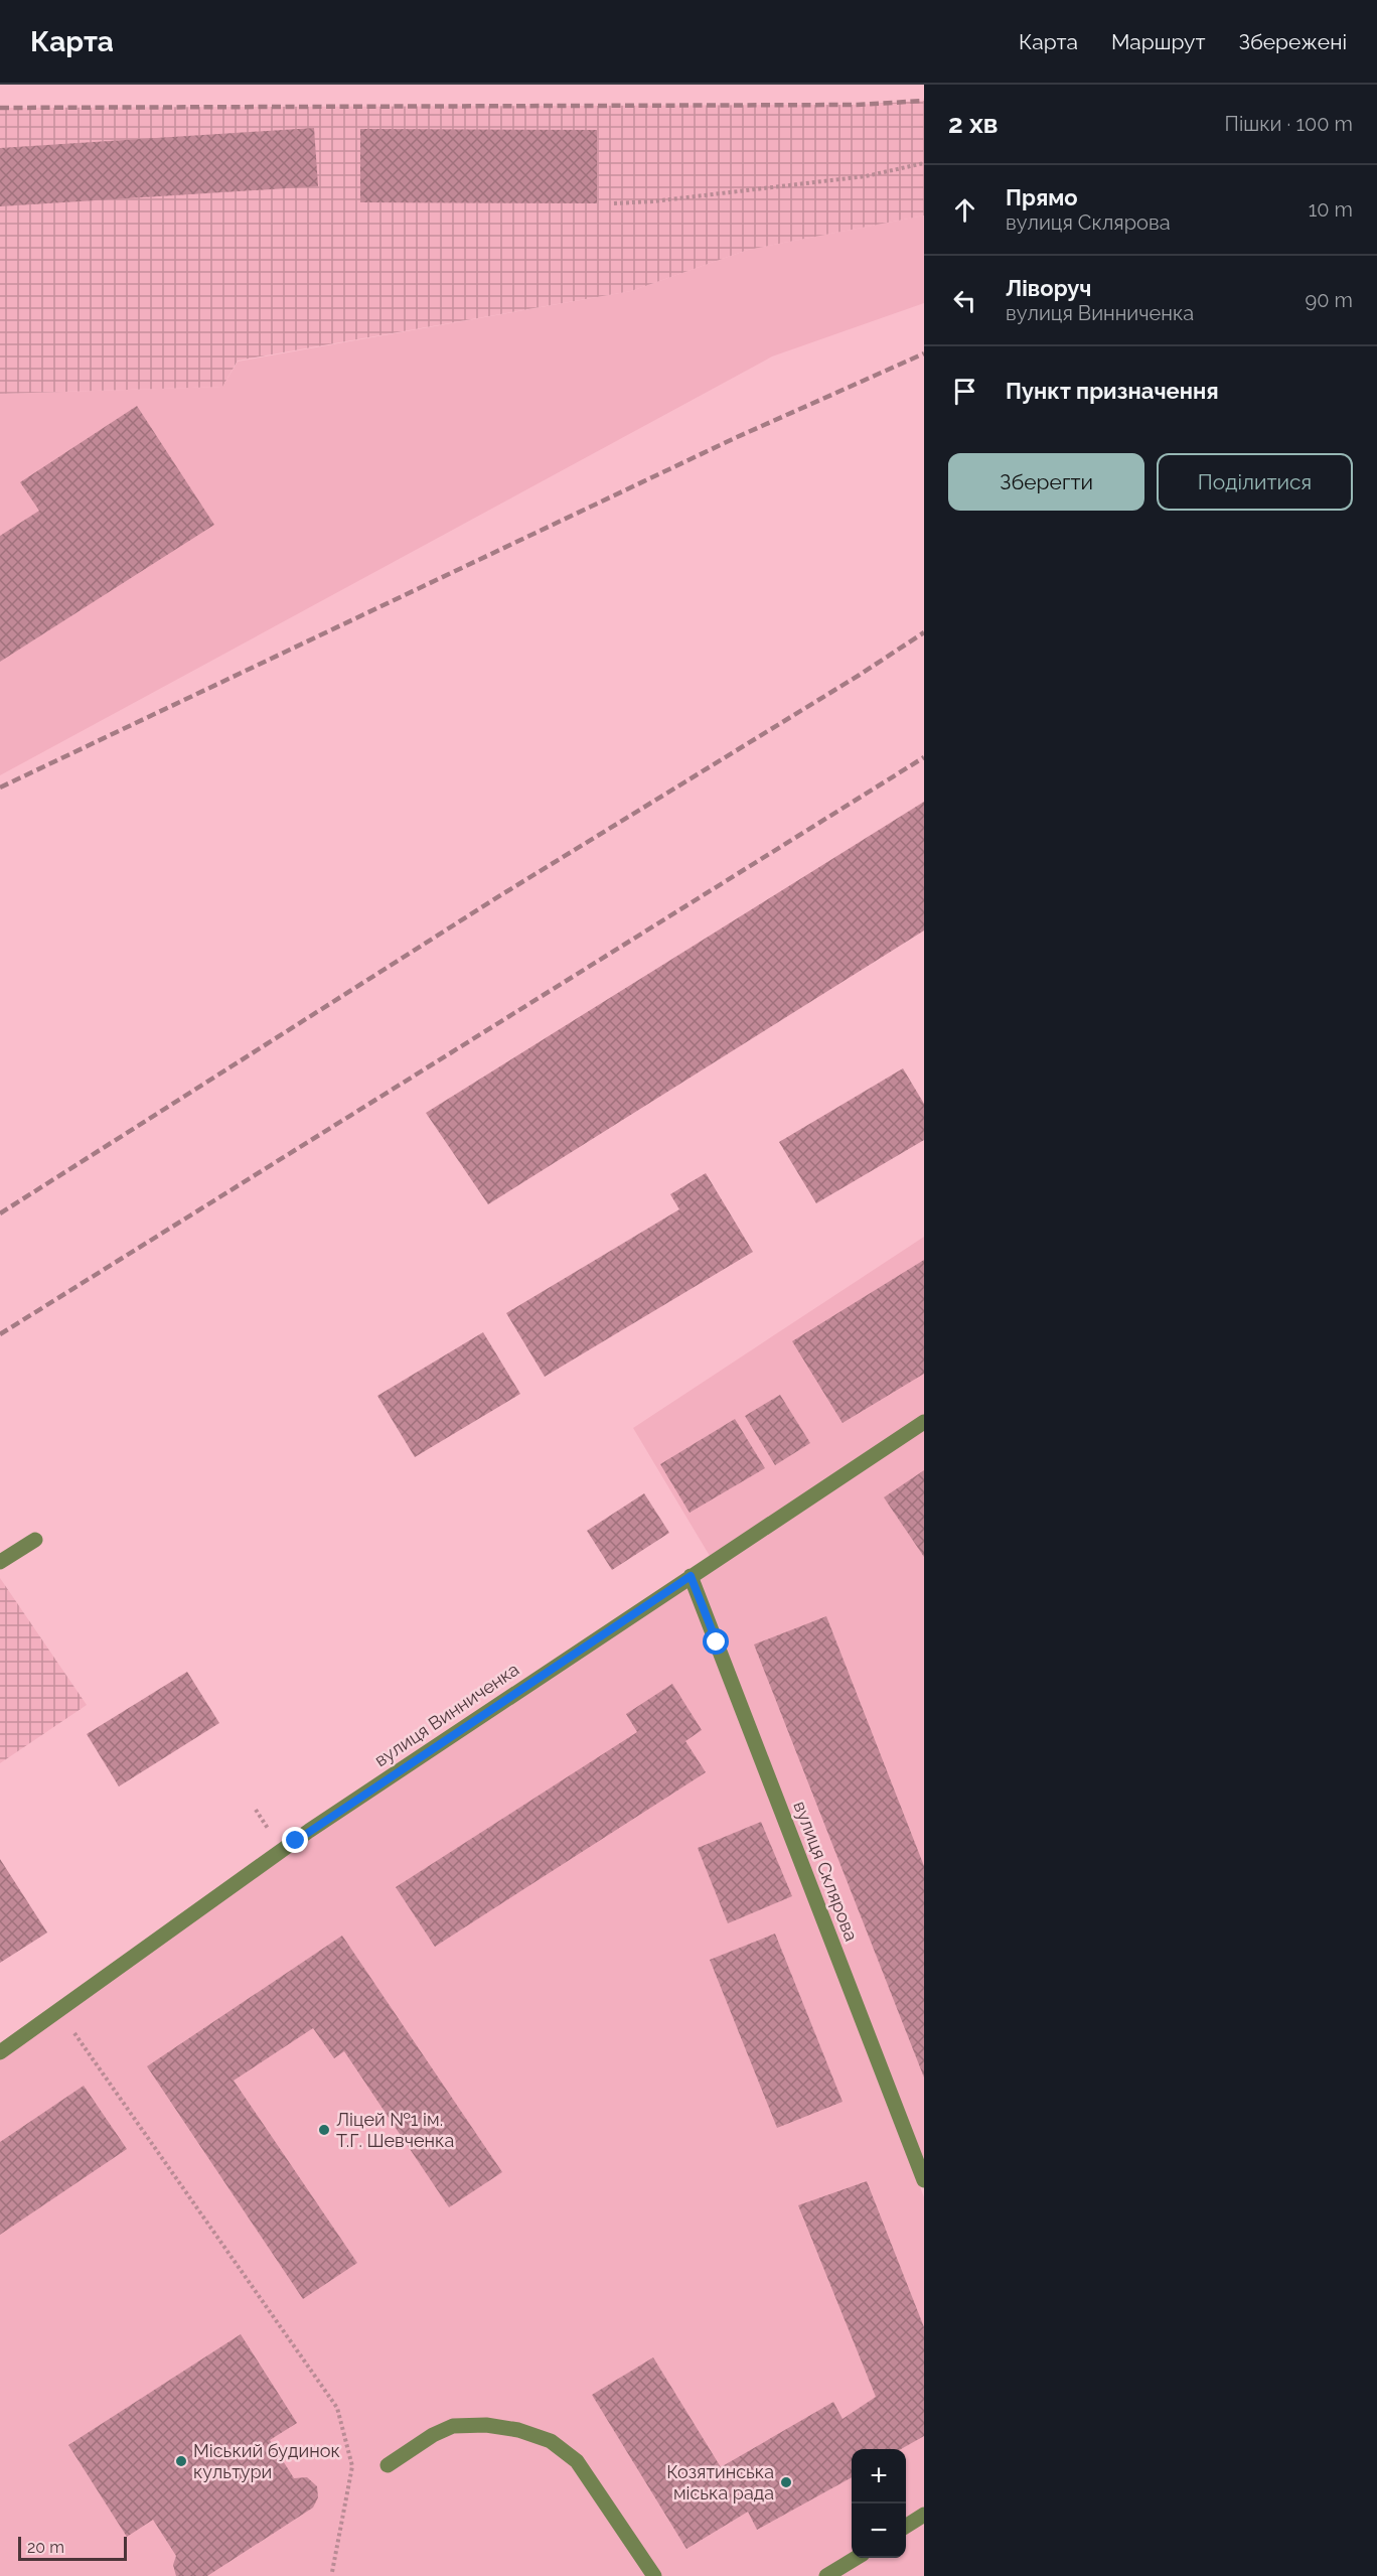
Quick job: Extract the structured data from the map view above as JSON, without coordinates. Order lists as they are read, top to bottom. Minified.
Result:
{"streets":{"street":["вулиця Винниченка","вулиця Склярова"]},"crossings":[["вулиця Винниченка","вулиця Склярова"]],"places":["Ліцей №1 ім. Т.Г. Шевченка","Міський будинок культури","Козятинська міська рада"],"scale_bar":"20 m","page":{"header":"Карта","nav":["Карта","Маршрут","Збережені"],"heading":["2 хв","Пішки · 100 m"],"list":[["Прямо","вулиця Склярова","10 m"],["Ліворуч","вулиця Винниченка","90 m"],"Пункт призначення"],"buttons":["Зберегти","Поділитися"],"map_buttons":["+","−"],"scale":"20 m"}}
